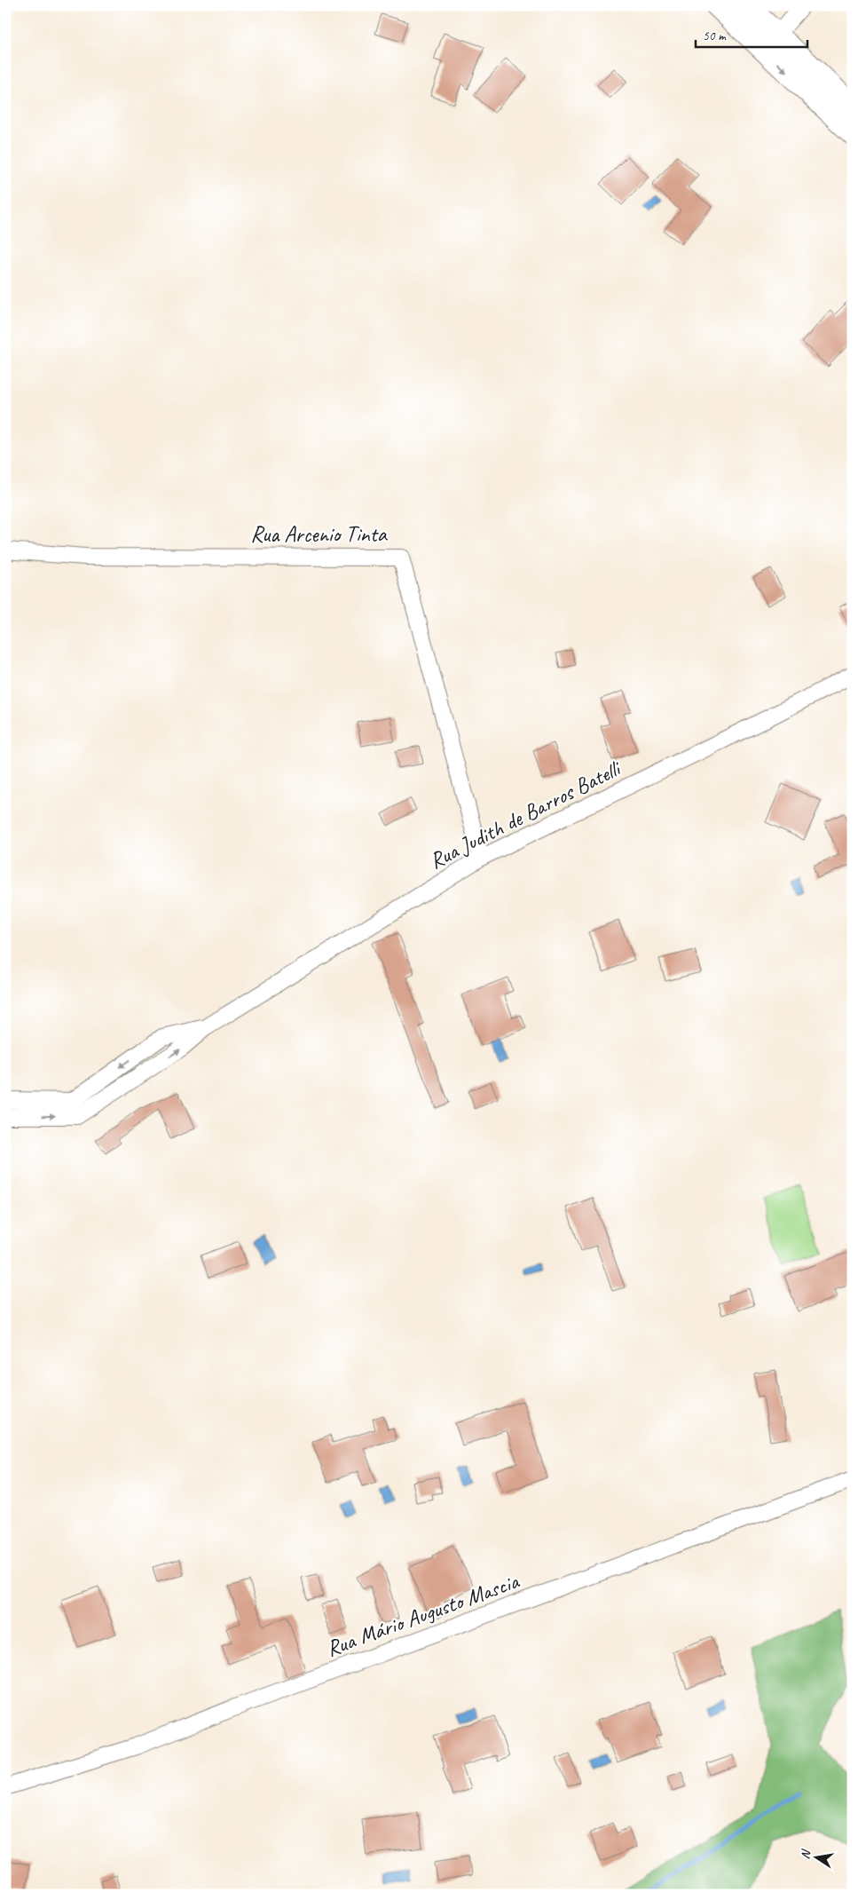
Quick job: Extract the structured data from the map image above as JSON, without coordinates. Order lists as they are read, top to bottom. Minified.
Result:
{"streets":{"street":["Rua Arcenio Tinta","Rua Judith de Barros Batelli","Rua Mário Augusto Mascia"]},"crossings":[["Rua Arcenio Tinta","Rua Judith de Barros Batelli"]],"scale_bar":"50 m","north":"left"}
